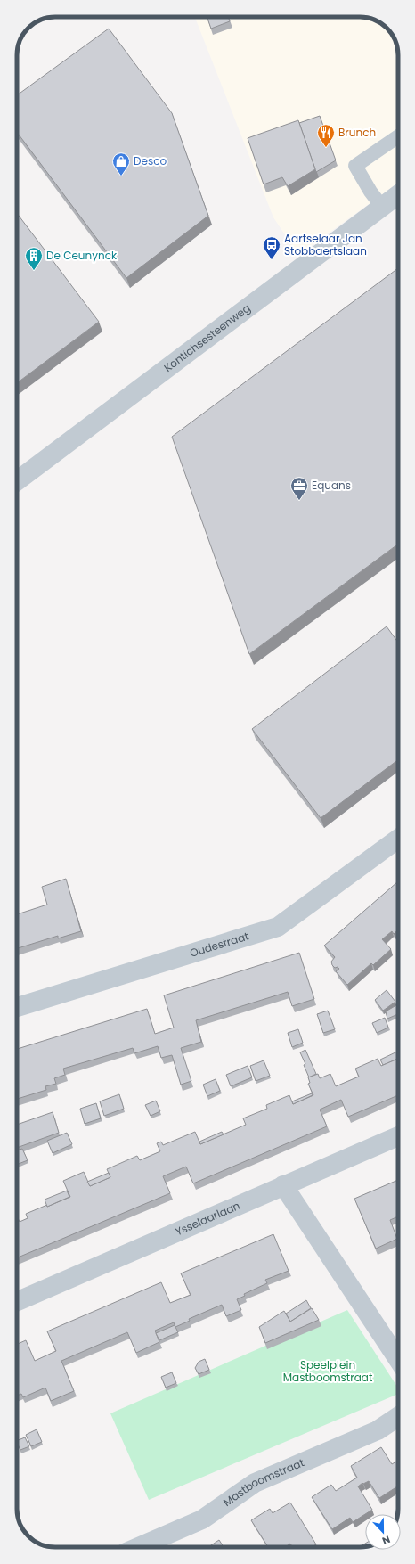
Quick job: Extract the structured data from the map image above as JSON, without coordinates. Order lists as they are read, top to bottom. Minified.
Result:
{"streets":{"street":["Kontichsesteenweg","Oudestraat","Ysselaarlaan","Mastboomstraat"]},"parks":["Speelplein Mastboomstraat"],"places":{"restaurant":["Brunch"],"shop":["Desco"],"bus stop":["Aartselaar Jan Stobbaertslaan"],"building":["De Ceunynck"],"office":["Equans"]},"north":"bottom"}
